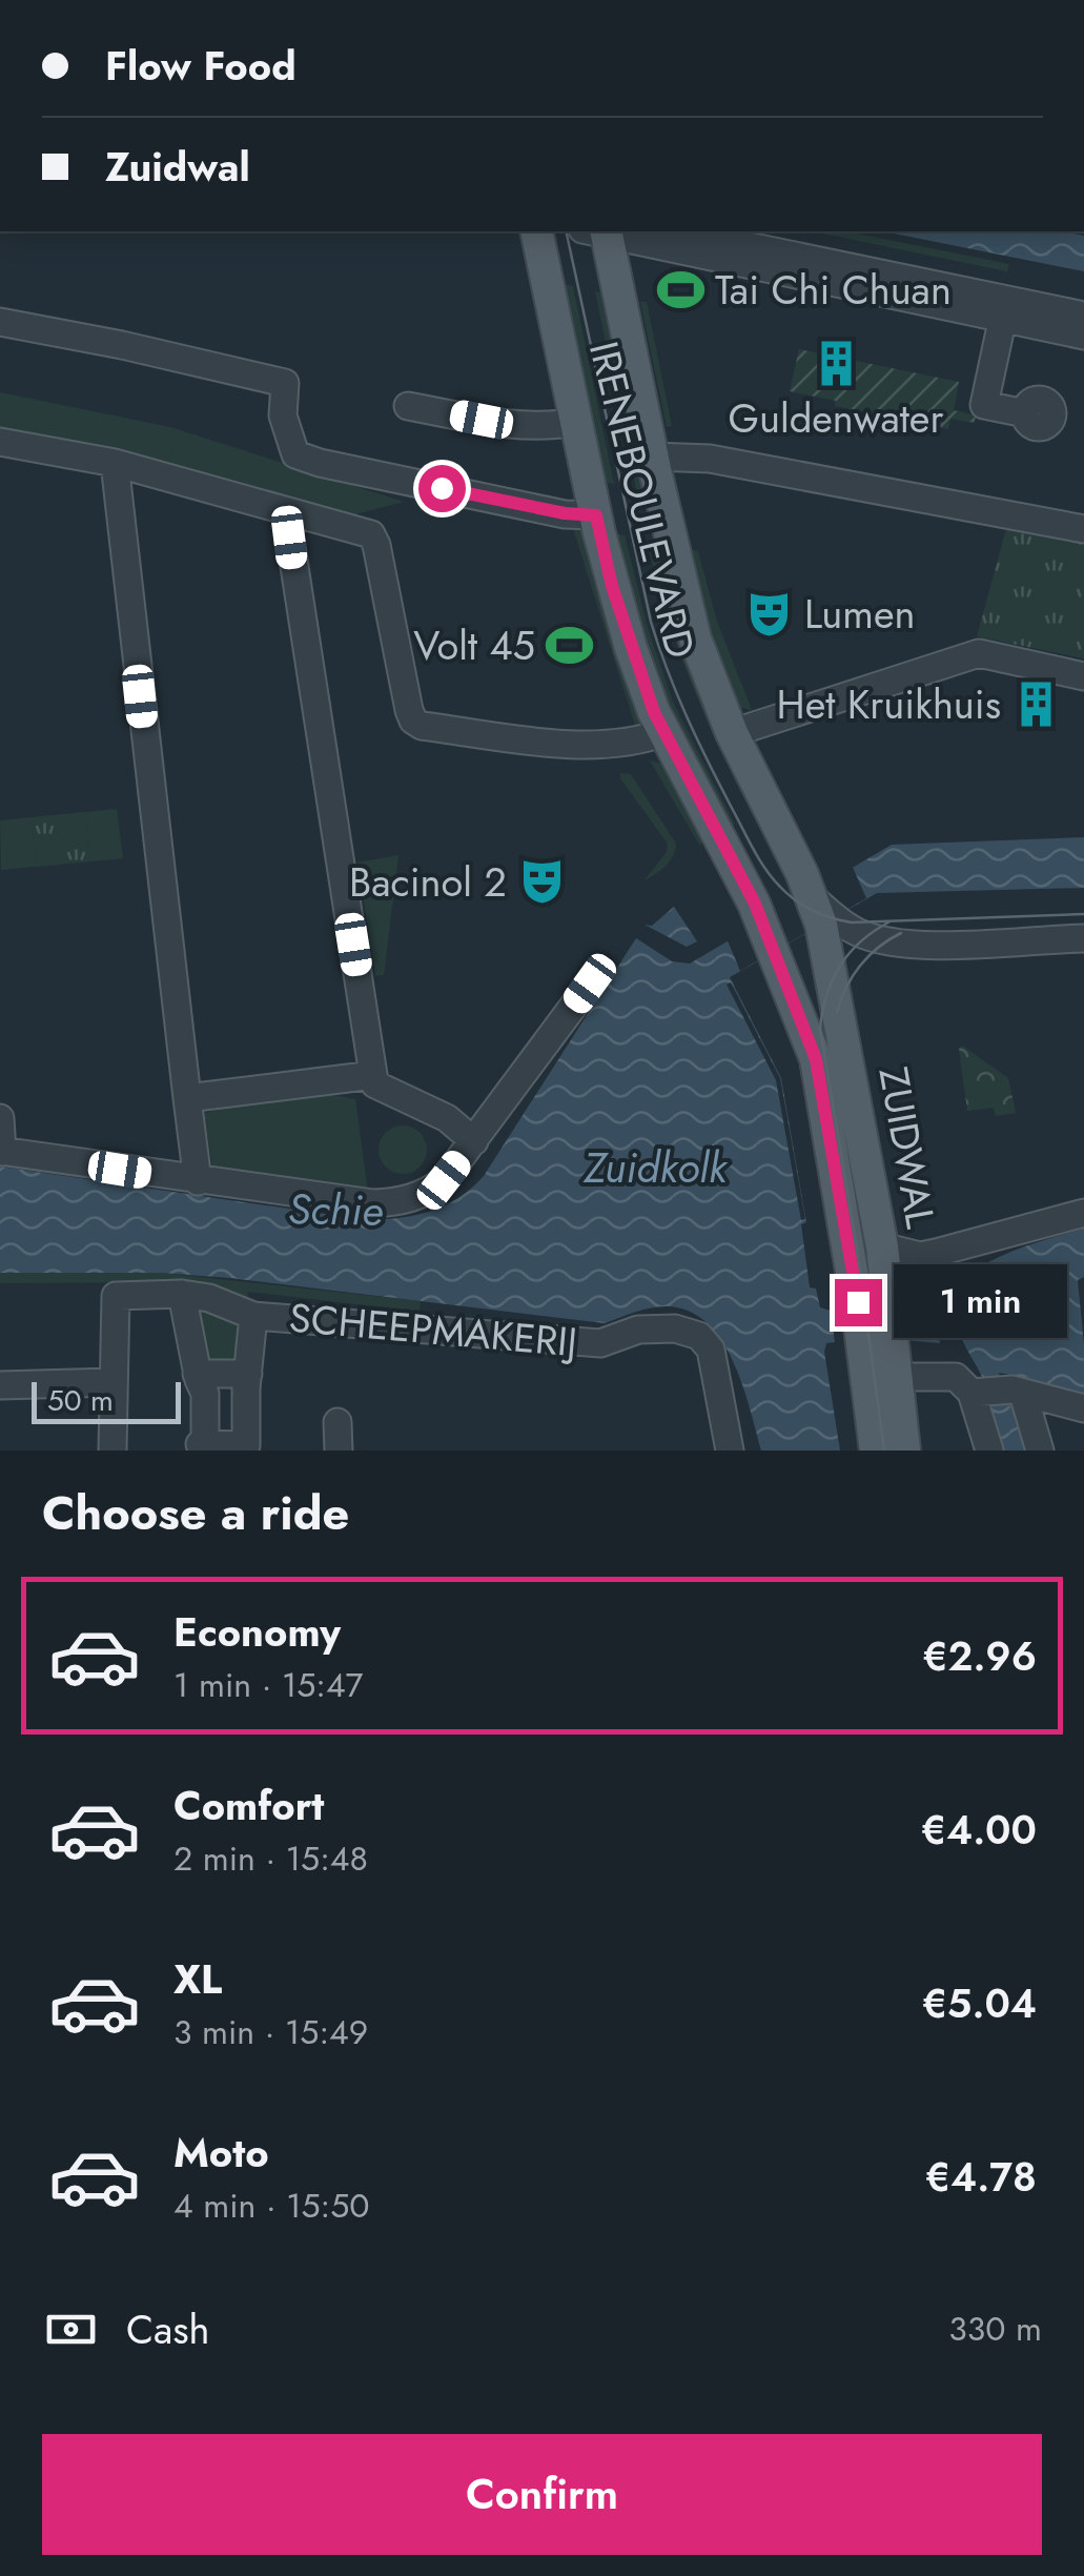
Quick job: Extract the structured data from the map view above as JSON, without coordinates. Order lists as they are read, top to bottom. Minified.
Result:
{"streets":{"main road":["IRENEBOULEVARD","ZUIDWAL"],"street":["SCHEEPMAKERIJ"]},"crossings":[["IRENEBOULEVARD","ZUIDWAL"]],"water":["Zuidkolk","Schie"],"places":{"sports":["Tai Chi Chuan","Volt 45"],"building":["Guldenwater","Het Kruikhuis"],"theatre":["Lumen","Bacinol 2"]},"scale_bar":"50 m","page":{"banner":["Flow Food","Zuidwal"],"bubble":"1 min","scale":"50 m","heading":"Choose a ride","list":[{"name":"Economy","note":"1 min · 15:47","value":"€2.96"},{"name":"Comfort","note":"2 min · 15:48","value":"€4.00"},{"name":"XL","note":"3 min · 15:49","value":"€5.04"},{"name":"Moto","note":"4 min · 15:50","value":"€4.78"}],"pay":["Cash","330 m"],"buttons":"Confirm"}}
